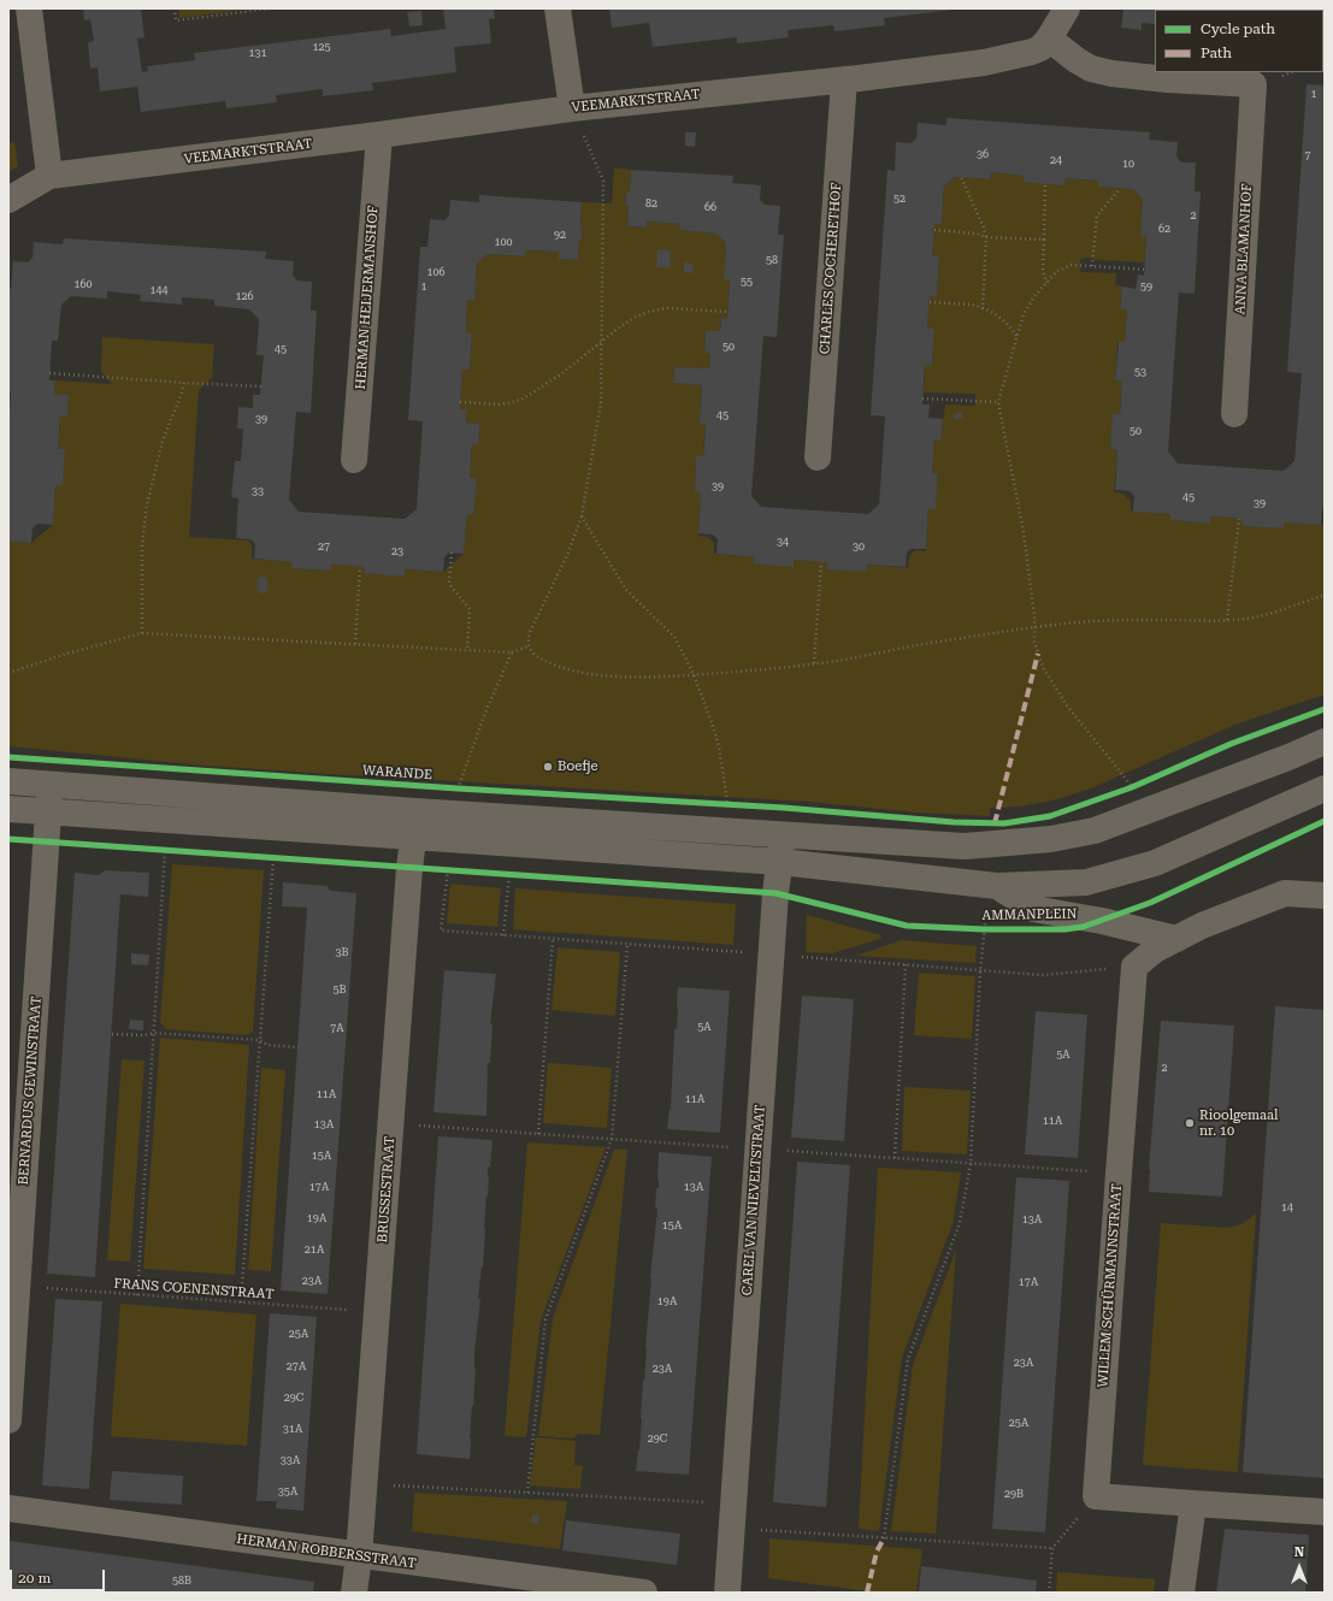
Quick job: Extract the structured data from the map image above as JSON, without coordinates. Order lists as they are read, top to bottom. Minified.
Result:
{"streets":{"street":["VEEMARKTSTRAAT","ANNA BLAMANHOF","CHARLES COCHERETHOF","HERMAN HEIJERMANSHOF","AMMANPLEIN","BERNARDUS GEWINSTRAAT","BRUSSESTRAAT","CAREL VAN NIEVELTSTRAAT","WILLEM SCHÜRMANNSTRAAT","HERMAN ROBBERSSTRAAT"],"path":["FRANS COENENSTRAAT"],"cycle path":["WARANDE"]},"crossings":[["VEEMARKTSTRAAT","ANNA BLAMANHOF"],["VEEMARKTSTRAAT","CHARLES COCHERETHOF"],["VEEMARKTSTRAAT","HERMAN HEIJERMANSHOF"],["AMMANPLEIN","CAREL VAN NIEVELTSTRAAT"],["AMMANPLEIN","WILLEM SCHÜRMANNSTRAAT"],["BERNARDUS GEWINSTRAAT","FRANS COENENSTRAAT"],["BRUSSESTRAAT","FRANS COENENSTRAAT"],["BRUSSESTRAAT","HERMAN ROBBERSSTRAAT"]],"places":["Boefje","Rioolgemaal nr. 10"],"house_numbers":["125","131","1","36","7","24","10","52","82","66","2","62","92","100","58","106","55","160","1","59","144","126","50","45","53","45","39","50","39","33","45","39","34","27","30","23","3B","5B","5A","7A","5A","2","11A","11A","11A","13A","15A","17A","13A","14","19A","13A","15A","21A","23A","17A","19A","25A","23A","27A","23A","29C","25A","31A","29C","33A","35A","29B","58B"],"legend":["Cycle path","Path"],"scale_bar":"20 m","north":"top"}
